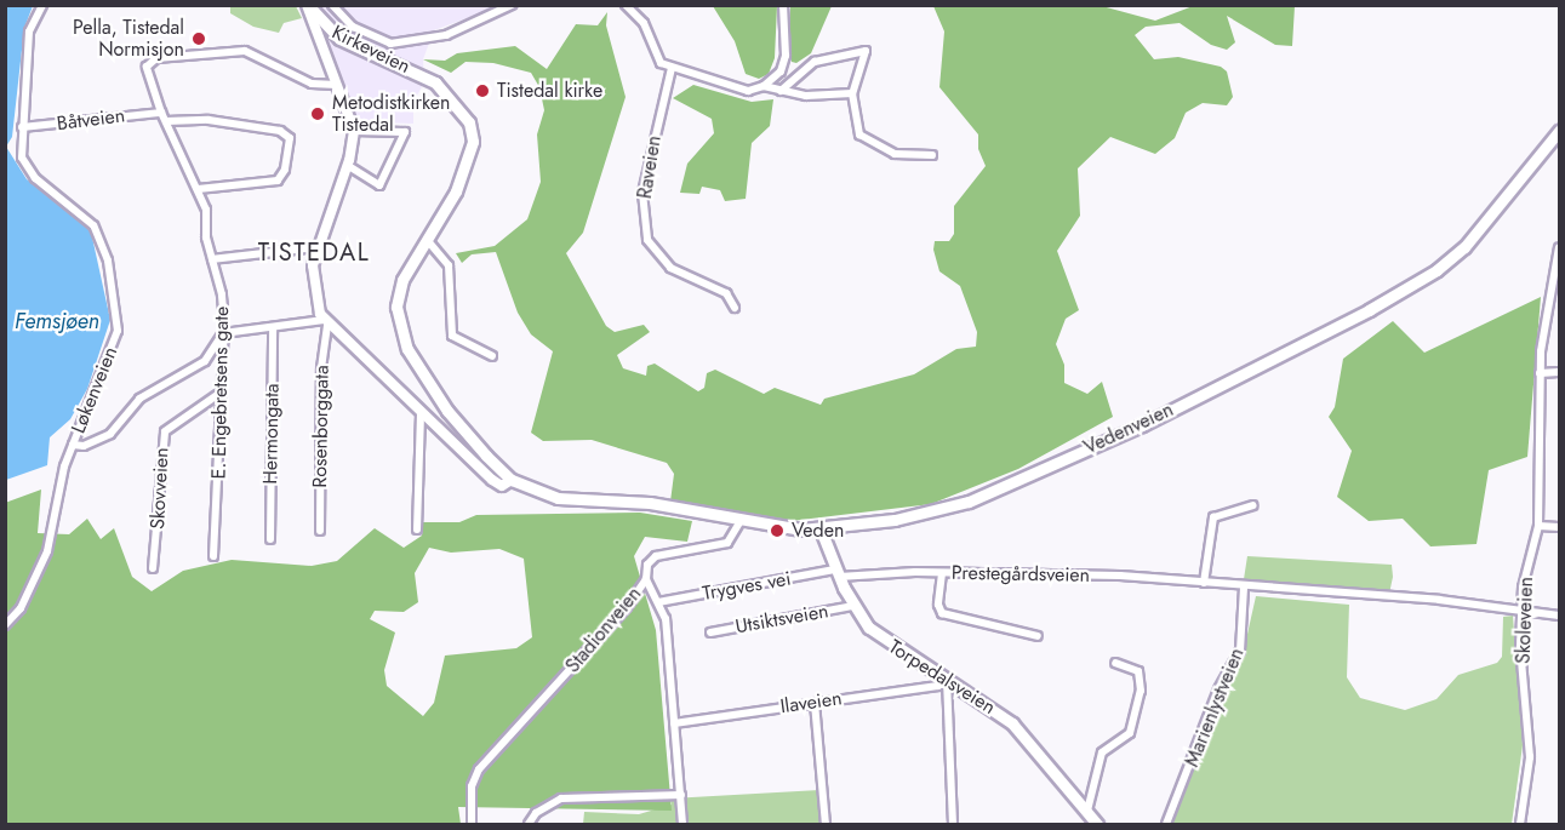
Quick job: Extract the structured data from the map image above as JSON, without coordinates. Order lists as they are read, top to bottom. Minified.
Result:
{"streets":{"main road":["Kirkeveien","Vedenveien","Torpedalsveien"],"street":["Båtveien","Raveien","Løkenveien","E. Engebretsens gate","Rosenborggata","Hermongata","Skovveien","Prestegårdsveien","Trygves vei","Utsiktsveien","Skoleveien","Stadionveien","Ilaveien","Marienlystveien"]},"crossings":[["Båtveien","Løkenveien"],["Båtveien","E. Engebretsens gate"],["E. Engebretsens gate","Skovveien"],["Vedenveien","Torpedalsveien"],["Prestegårdsveien","Trygves vei"],["Prestegårdsveien","Skoleveien"],["Prestegårdsveien","Torpedalsveien"],["Prestegårdsveien","Marienlystveien"],["Trygves vei","Stadionveien"],["Trygves vei","Torpedalsveien"],["Utsiktsveien","Torpedalsveien"],["Stadionveien","Ilaveien"],["Torpedalsveien","Ilaveien"]],"districts":["TISTEDAL"],"water":["Femsjøen"],"places":["Pella, Tistedal Normisjon","Tistedal kirke","Metodistkirken Tistedal","Veden"]}
